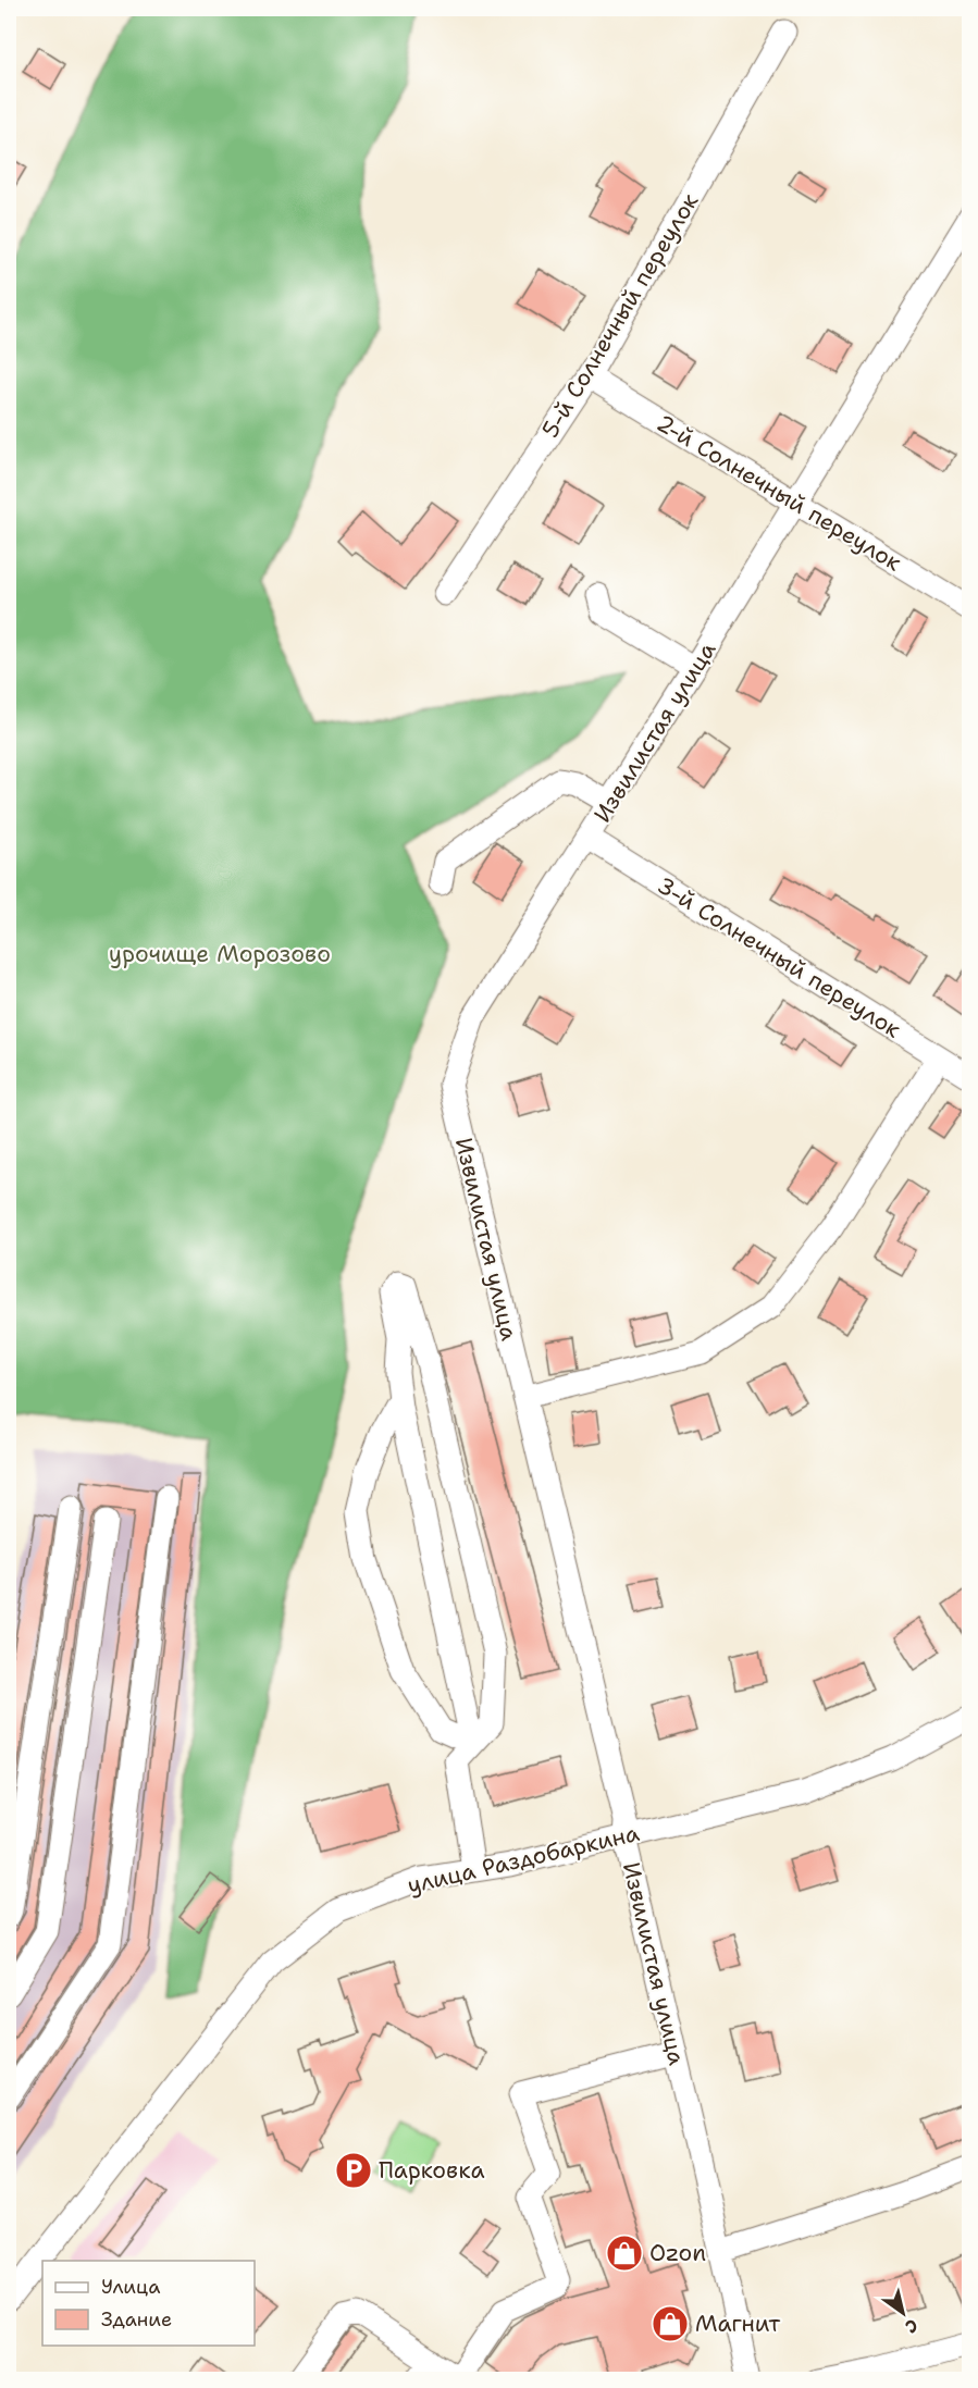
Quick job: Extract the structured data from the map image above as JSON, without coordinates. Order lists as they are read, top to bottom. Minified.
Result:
{"streets":{"street":["5-й Солнечный переулок","2-й Солнечный переулок","Извилистая улица","3-й Солнечный переулок","улица Раздобаркина"]},"crossings":[["5-й Солнечный переулок","2-й Солнечный переулок"],["2-й Солнечный переулок","Извилистая улица"],["Извилистая улица","3-й Солнечный переулок"],["Извилистая улица","улица Раздобаркина"]],"parks":["урочище Морозово"],"places":{"parking":["Парковка"],"shop":["Ozon","Магнит"]},"legend":["Улица","Здание"],"north":"bottom right"}
